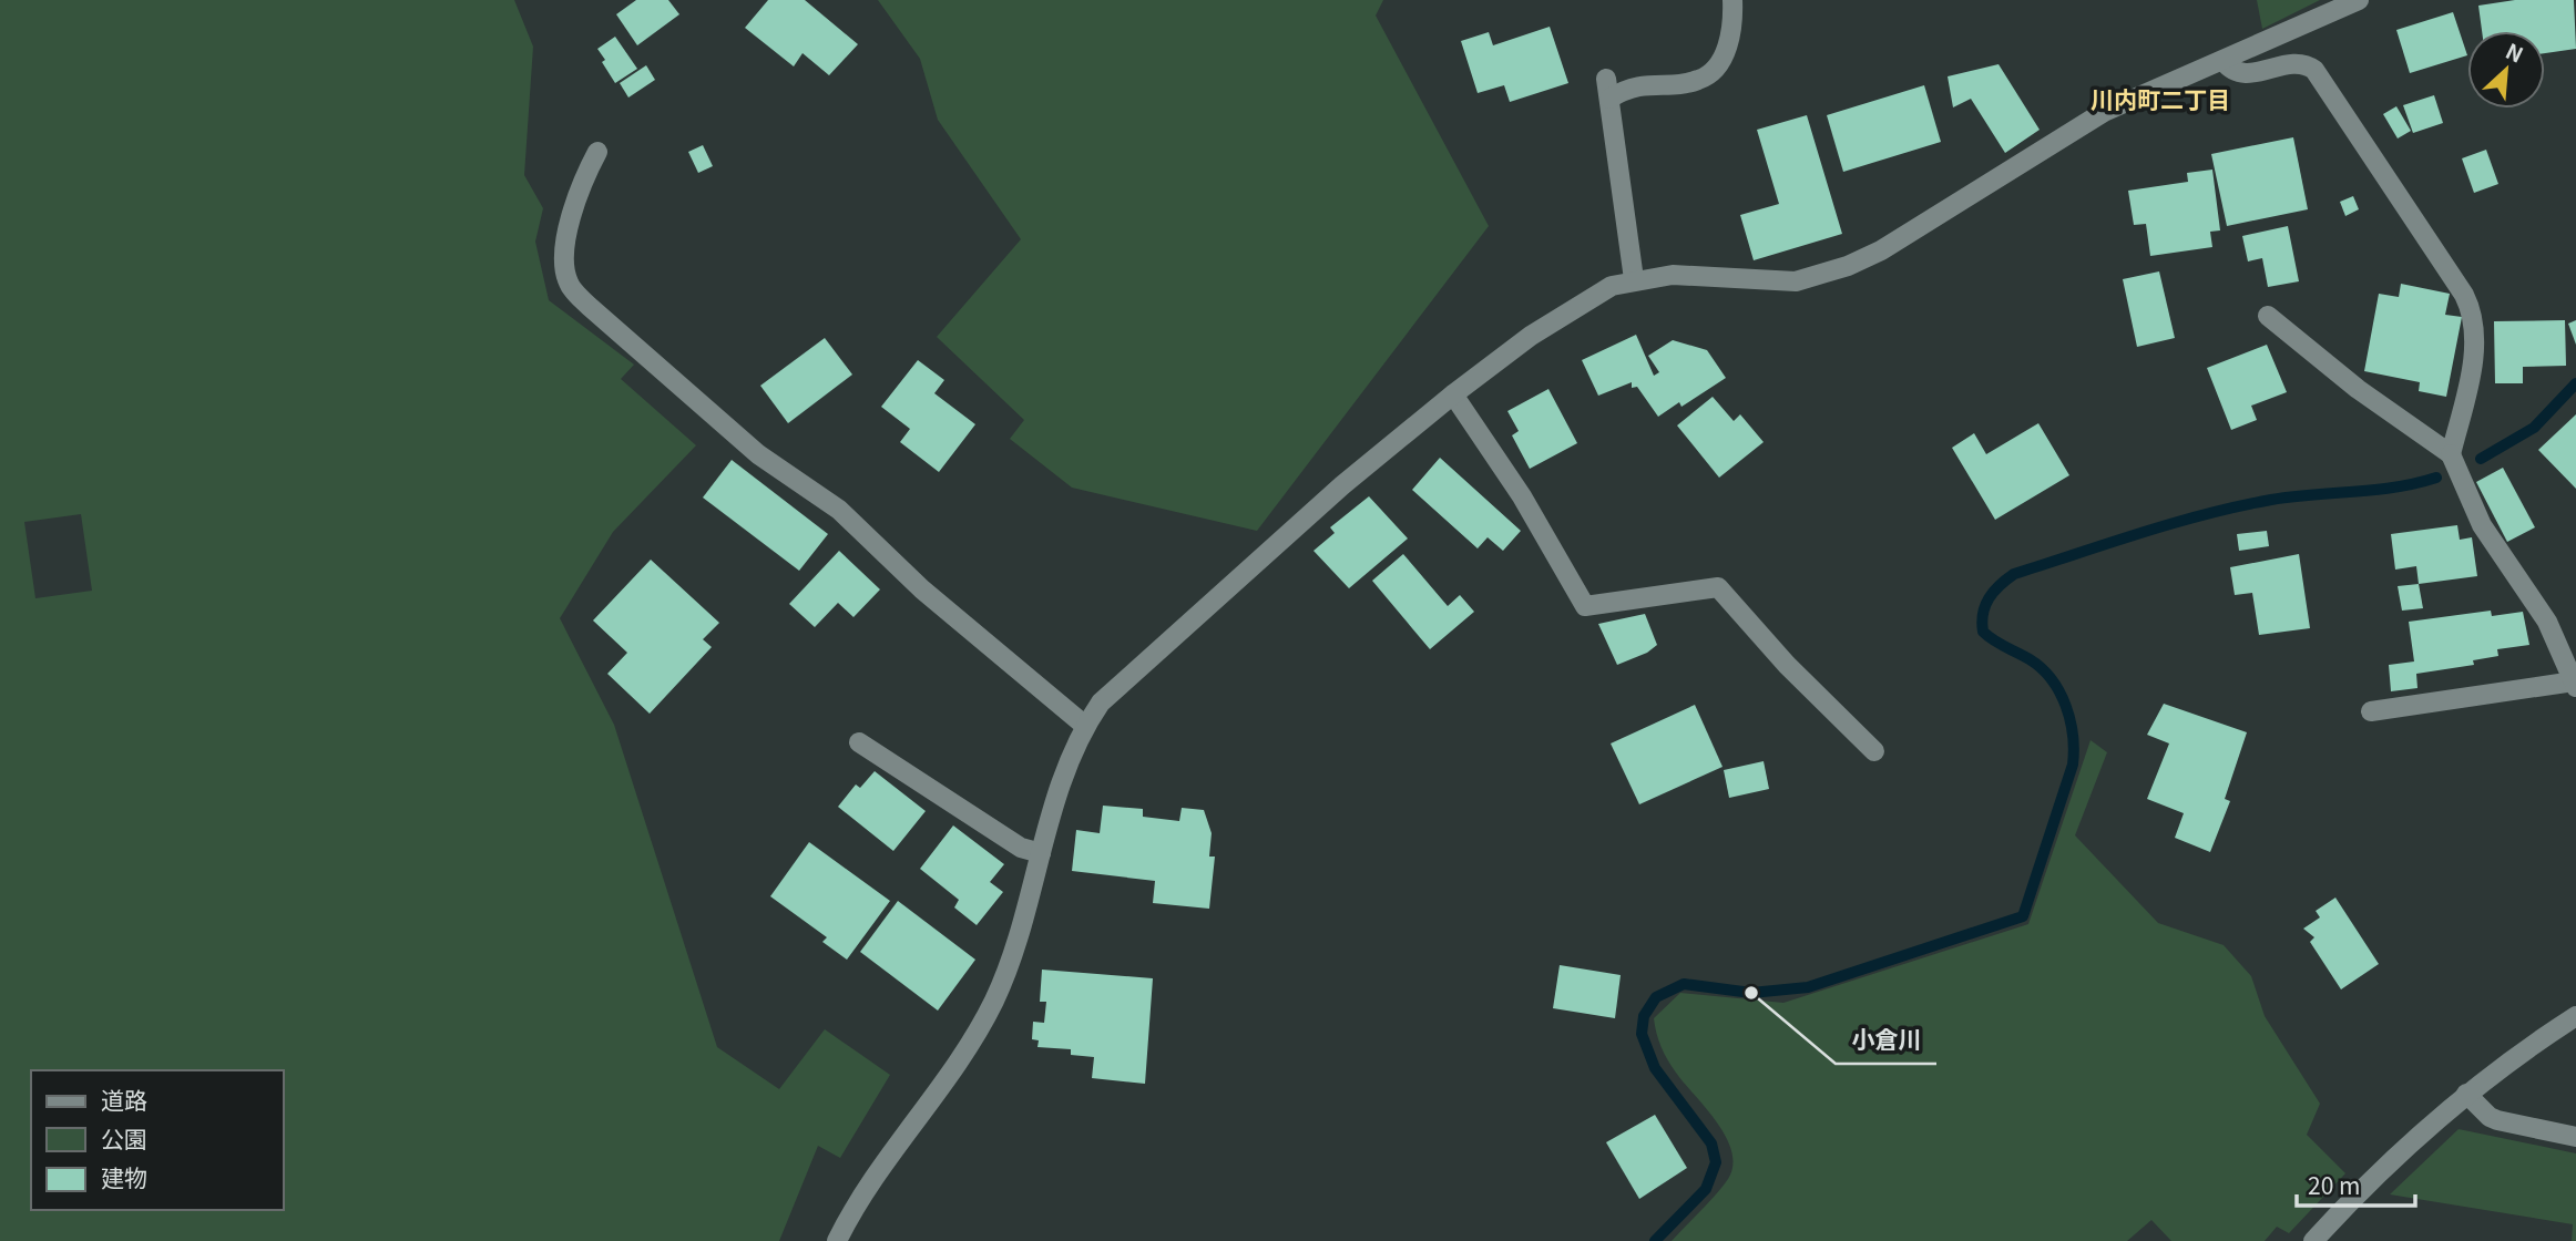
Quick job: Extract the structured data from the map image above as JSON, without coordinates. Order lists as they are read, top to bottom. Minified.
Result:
{"districts":["川内町二丁目"],"places":["小倉川"],"legend":["道路","公園","建物"],"scale_bar":"20 m","north":"top right"}
